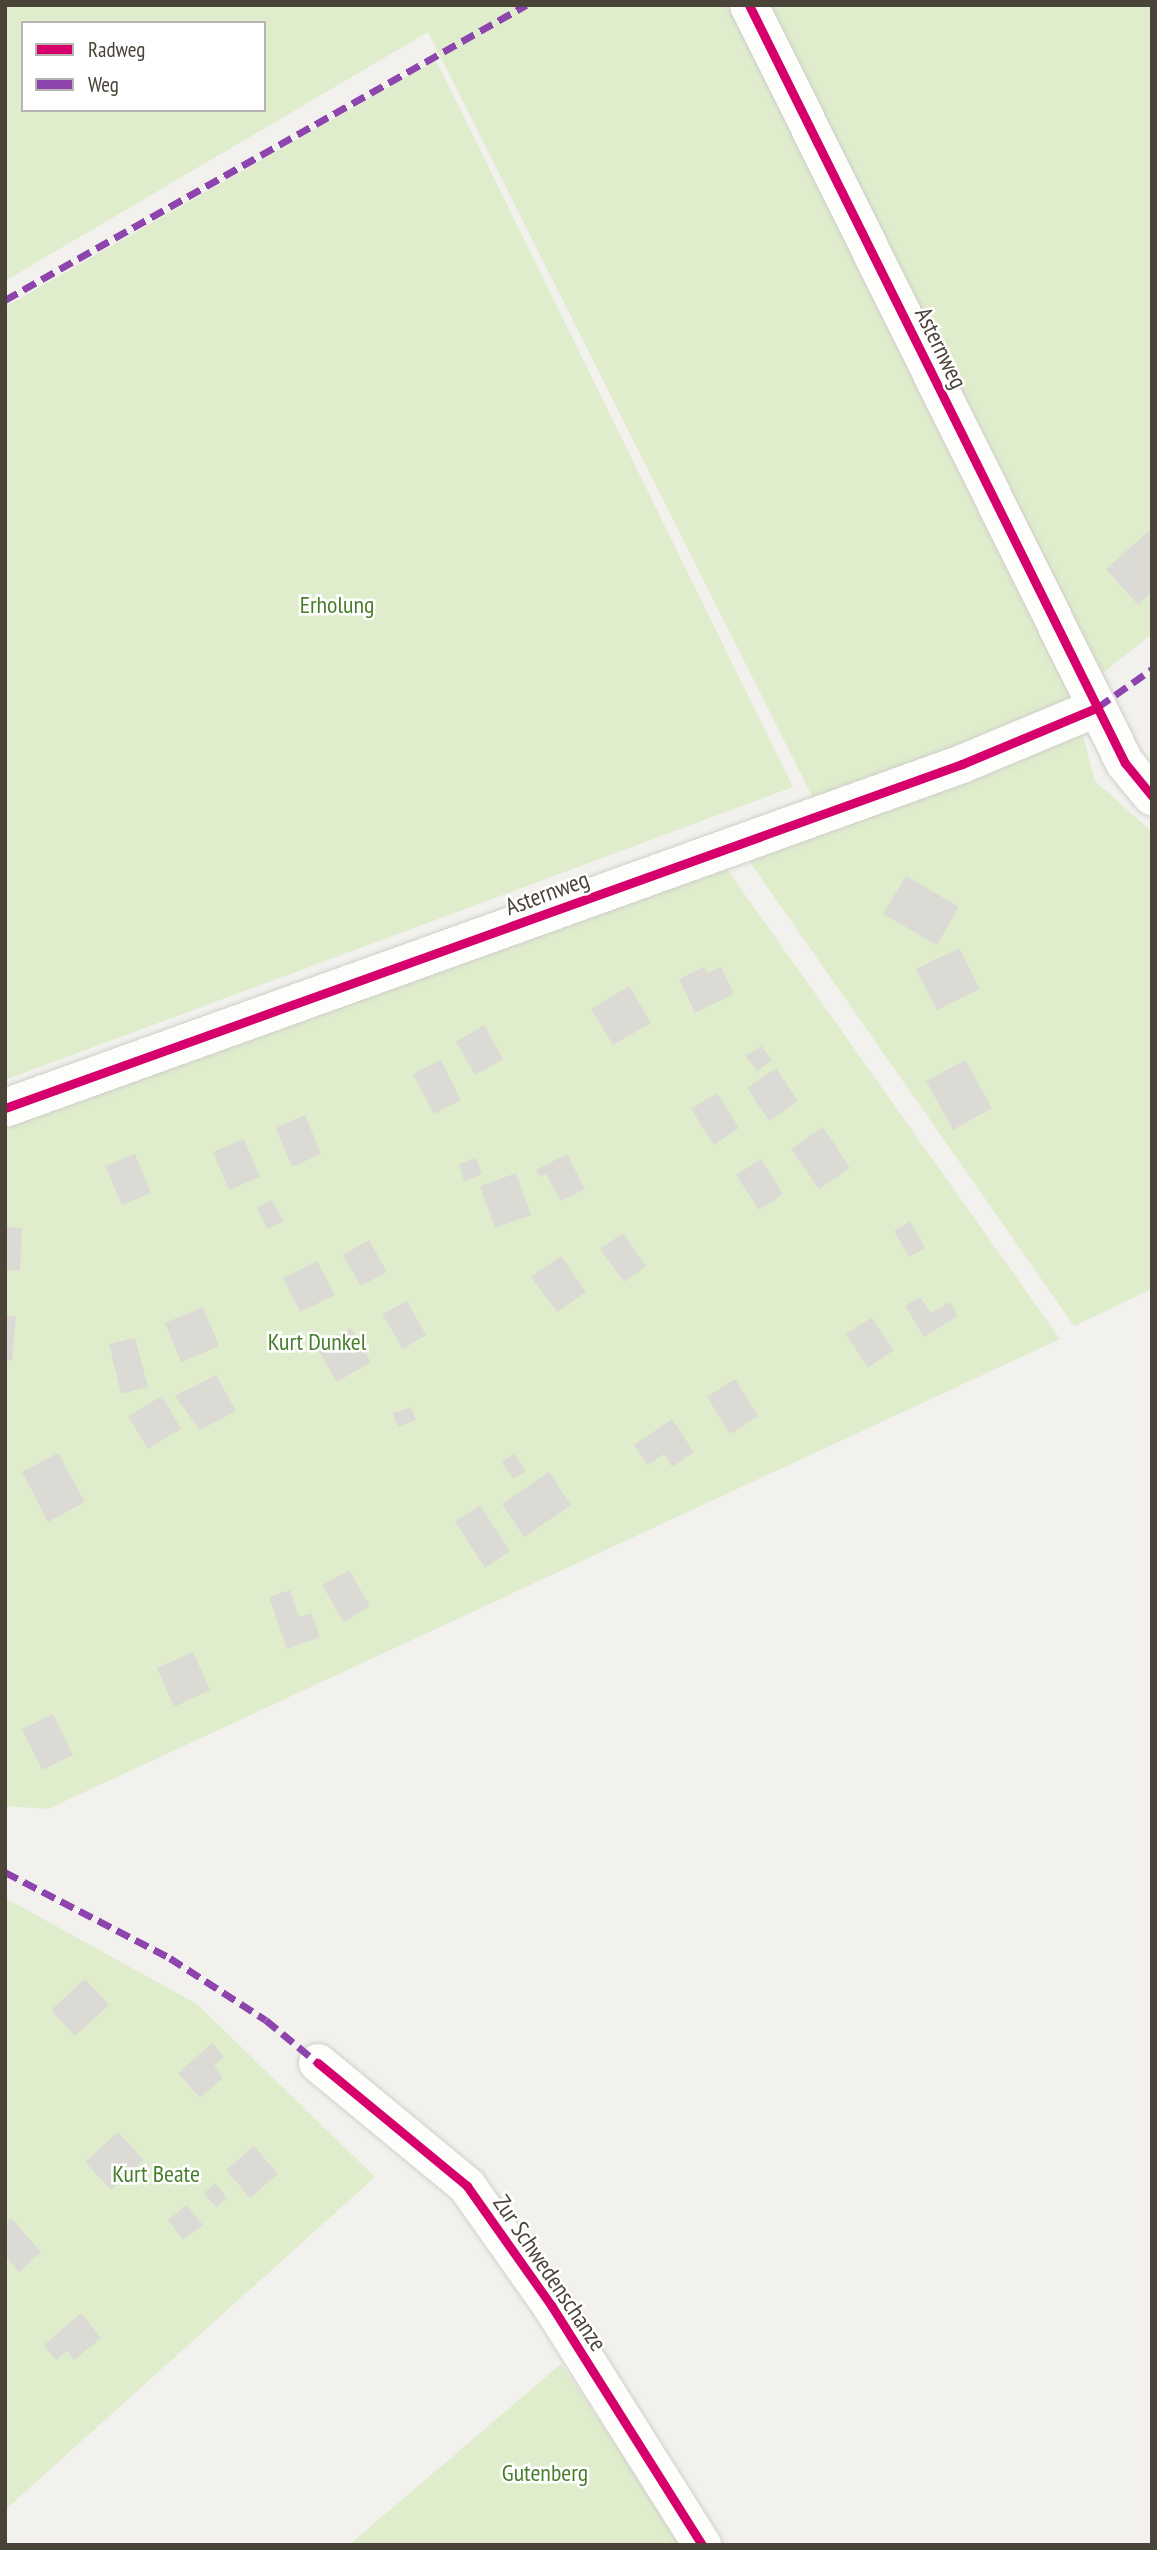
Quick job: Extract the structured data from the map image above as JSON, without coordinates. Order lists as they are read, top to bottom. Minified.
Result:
{"streets":{"street":["Asternweg","Zur Schwedenschanze"]},"parks":["Erholung","Kurt Dunkel","Kurt Beate","Gutenberg"],"legend":["Radweg","Weg"]}
